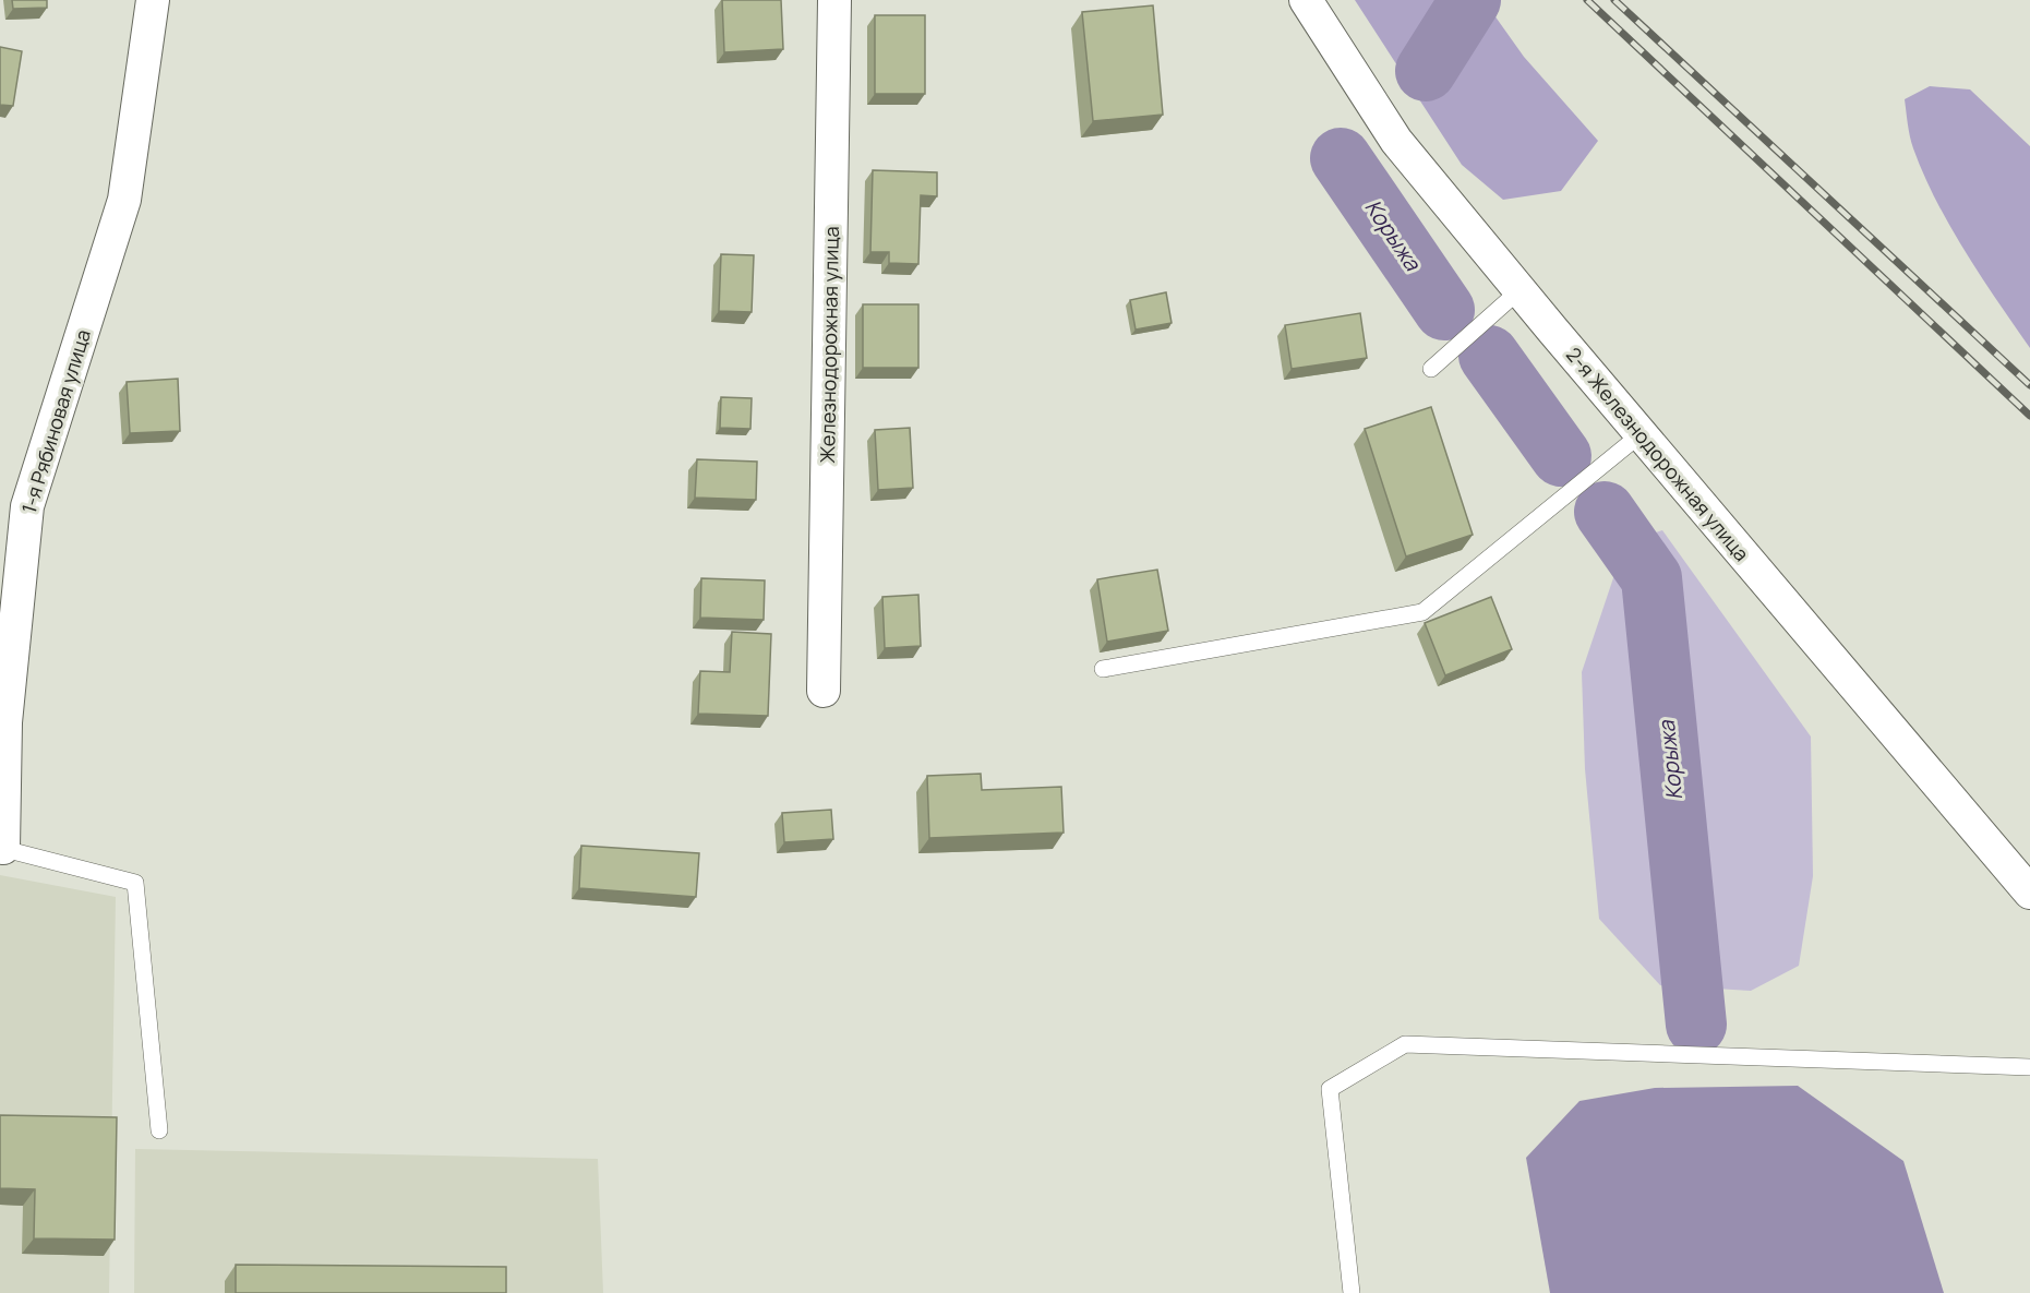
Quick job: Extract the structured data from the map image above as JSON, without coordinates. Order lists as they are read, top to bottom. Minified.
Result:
{"streets":{"street":["Железнодорожная улица","1-я Рябиновая улица","2-я Железнодорожная улица"]},"water":["Корыжа"]}
